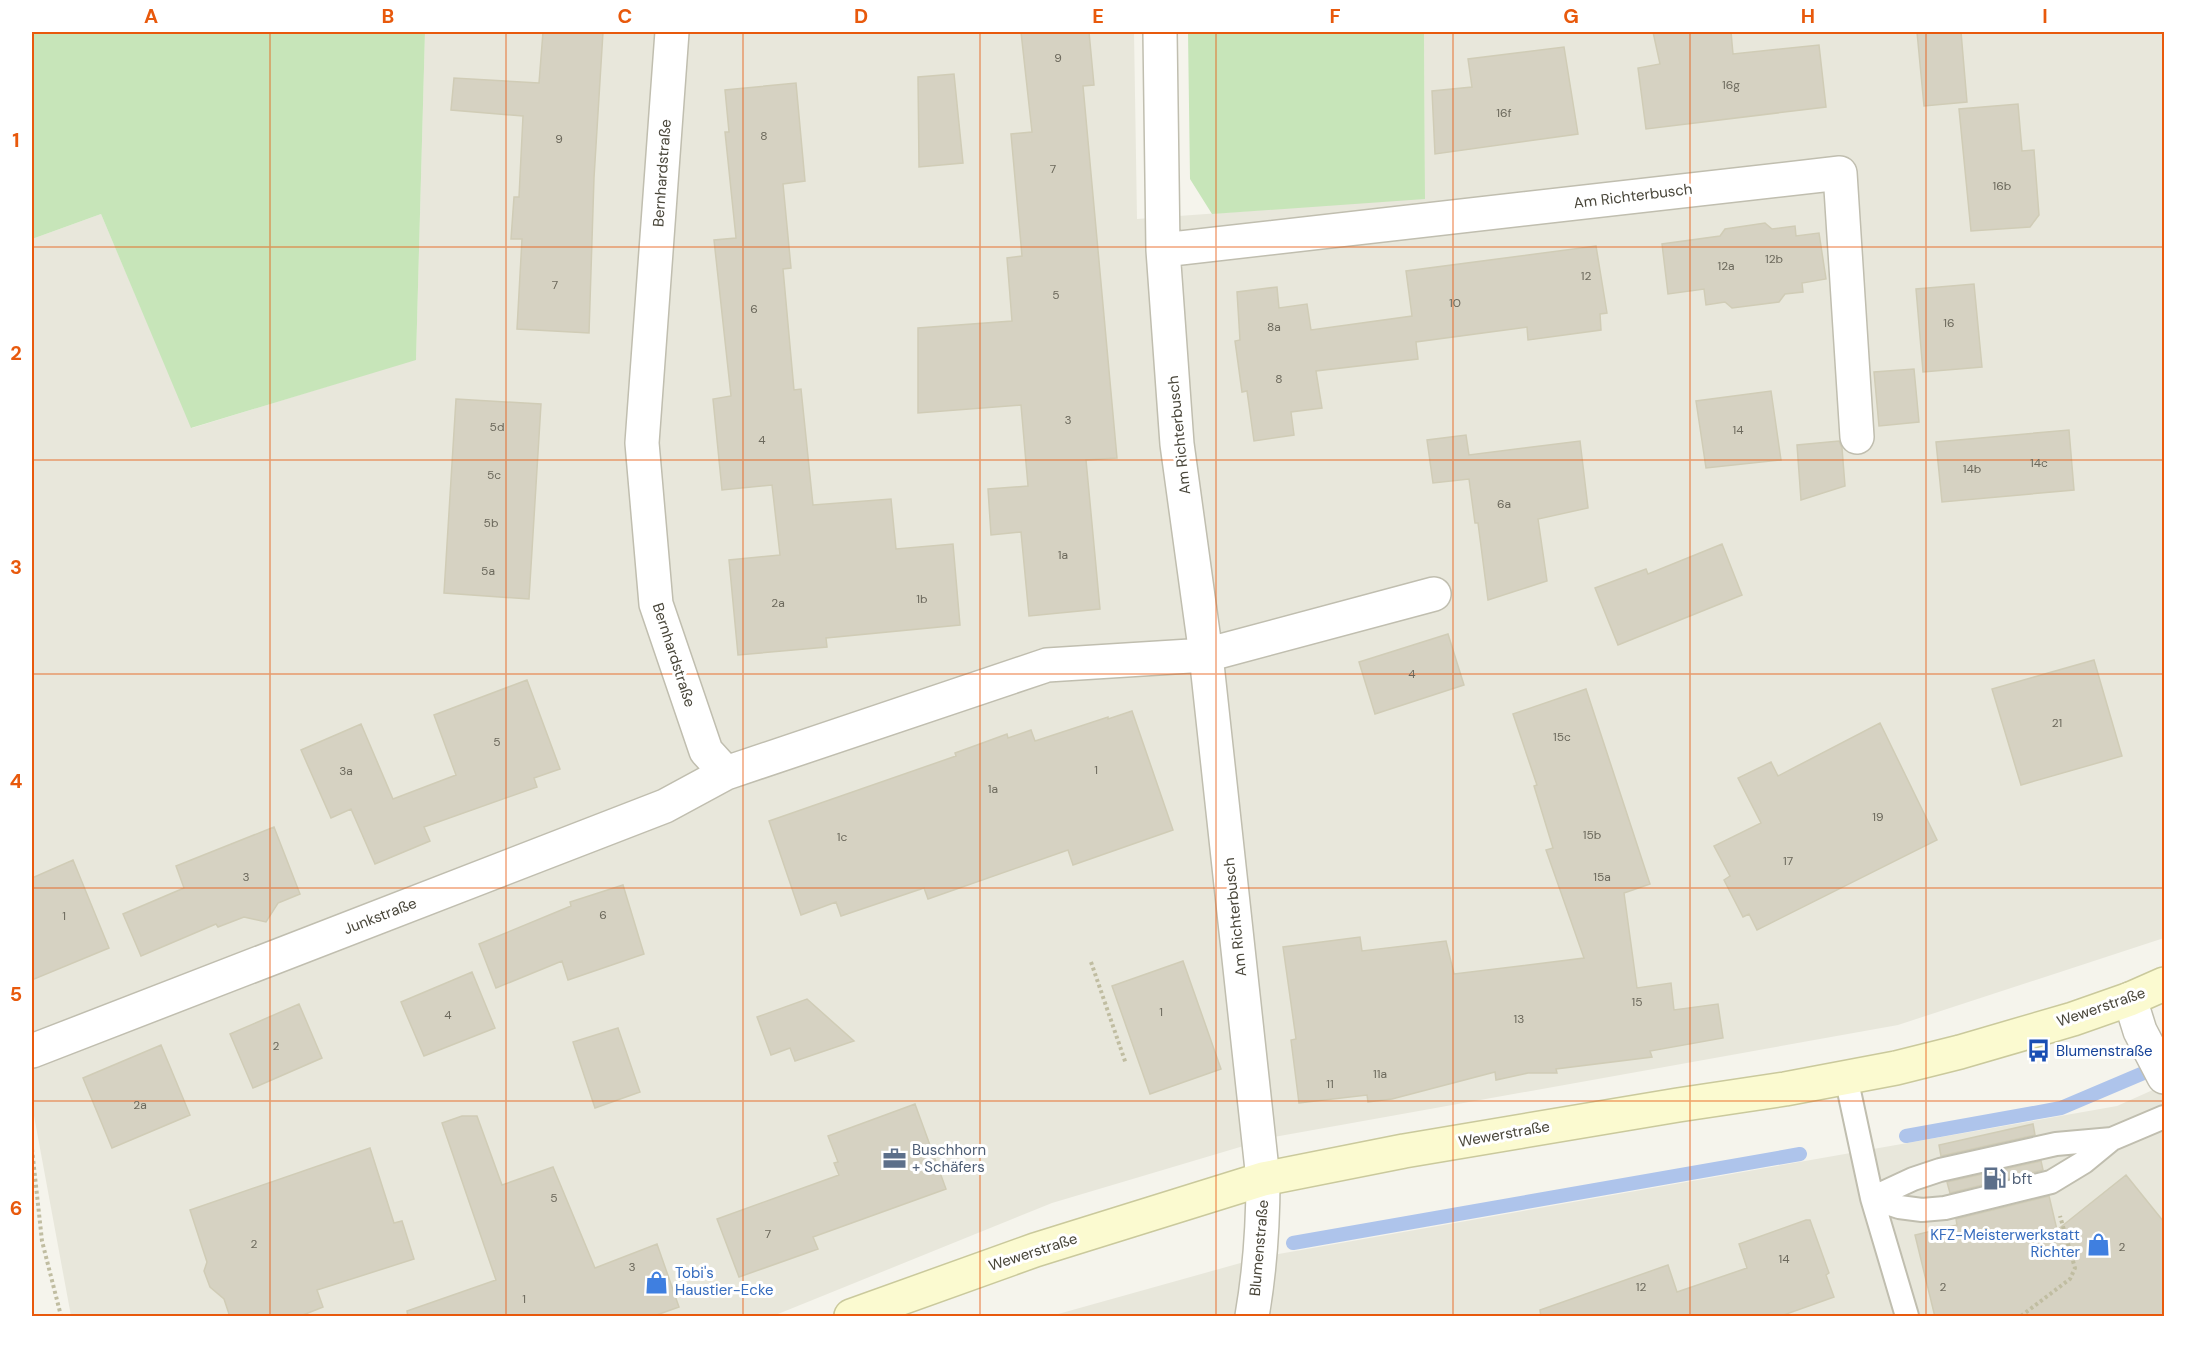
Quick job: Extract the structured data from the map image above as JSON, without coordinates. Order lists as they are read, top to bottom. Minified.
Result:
{"streets":{"main road":["Wewerstraße"],"street":["Bernhardstraße","Am Richterbusch","Junkstraße","Blumenstraße"]},"crossings":[["Bernhardstraße","Junkstraße"],["Am Richterbusch","Wewerstraße"],["Am Richterbusch","Blumenstraße"],["Wewerstraße","Blumenstraße"]],"places":{"bus stop":["Blumenstraße"],"office":["Buschhorn + Schäfers"],"fuel station":["bft"],"shop":["KFZ-Meisterwerkstatt Richter","Tobi's Haustier-Ecke"]},"house_numbers":["9","16g","16f","8","9","7","16b","12b","12a","12","7","5","10","6","16","8a","8","3","5d","14","4","14c","14b","5c","6a","5b","1a","5a","1b","2a","4","21","15c","5","1","3a","1a","19","15b","1c","17","3","15a","6","1","15","1","4","13","2","11a","11","2a","5","7","2","2","14","3","12","2","1"],"grid":{"columns":["A","B","C","D","E","F","G","H","I"],"rows":["1","2","3","4","5","6"]}}
